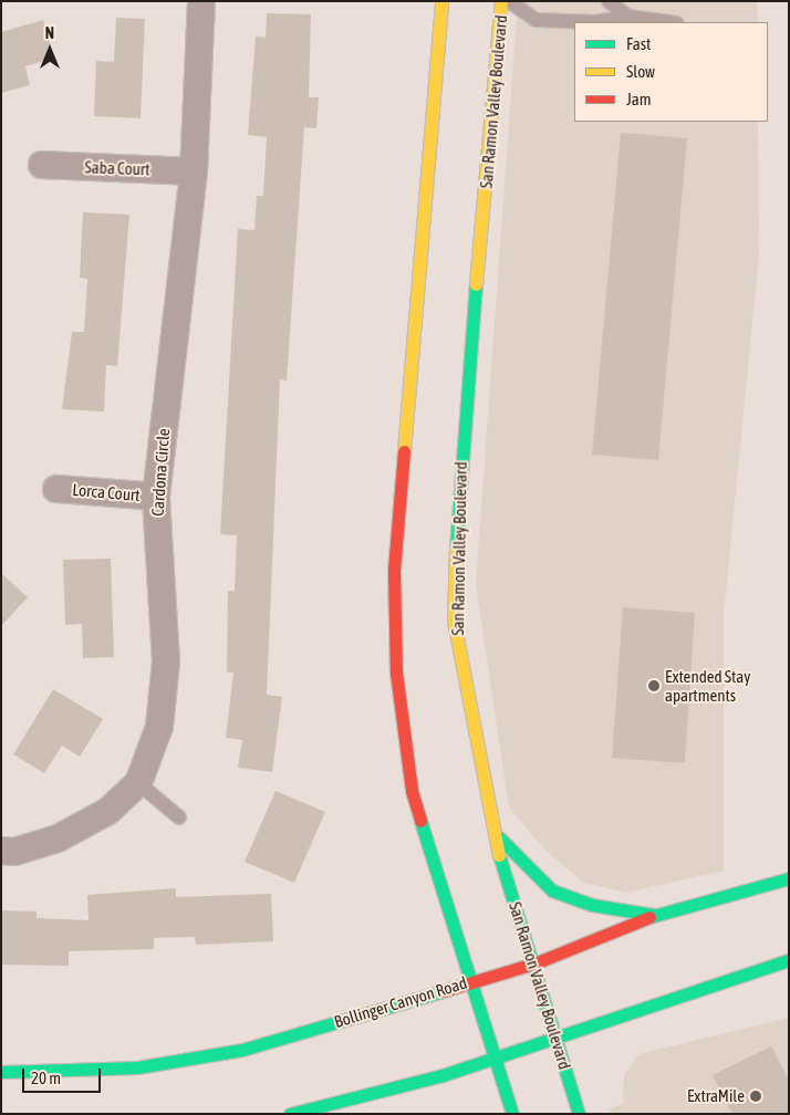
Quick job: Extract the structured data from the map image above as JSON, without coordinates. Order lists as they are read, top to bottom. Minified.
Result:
{"streets":{"main road":["San Ramon Valley Boulevard","Bollinger Canyon Road"],"street":["Saba Court","Cardona Circle","Lorca Court"]},"crossings":[["San Ramon Valley Boulevard","Bollinger Canyon Road"],["Saba Court","Cardona Circle"],["Cardona Circle","Lorca Court"]],"places":["Extended Stay apartments","ExtraMile"],"legend":["Fast","Slow","Jam"],"scale_bar":"20 m","north":"top"}
